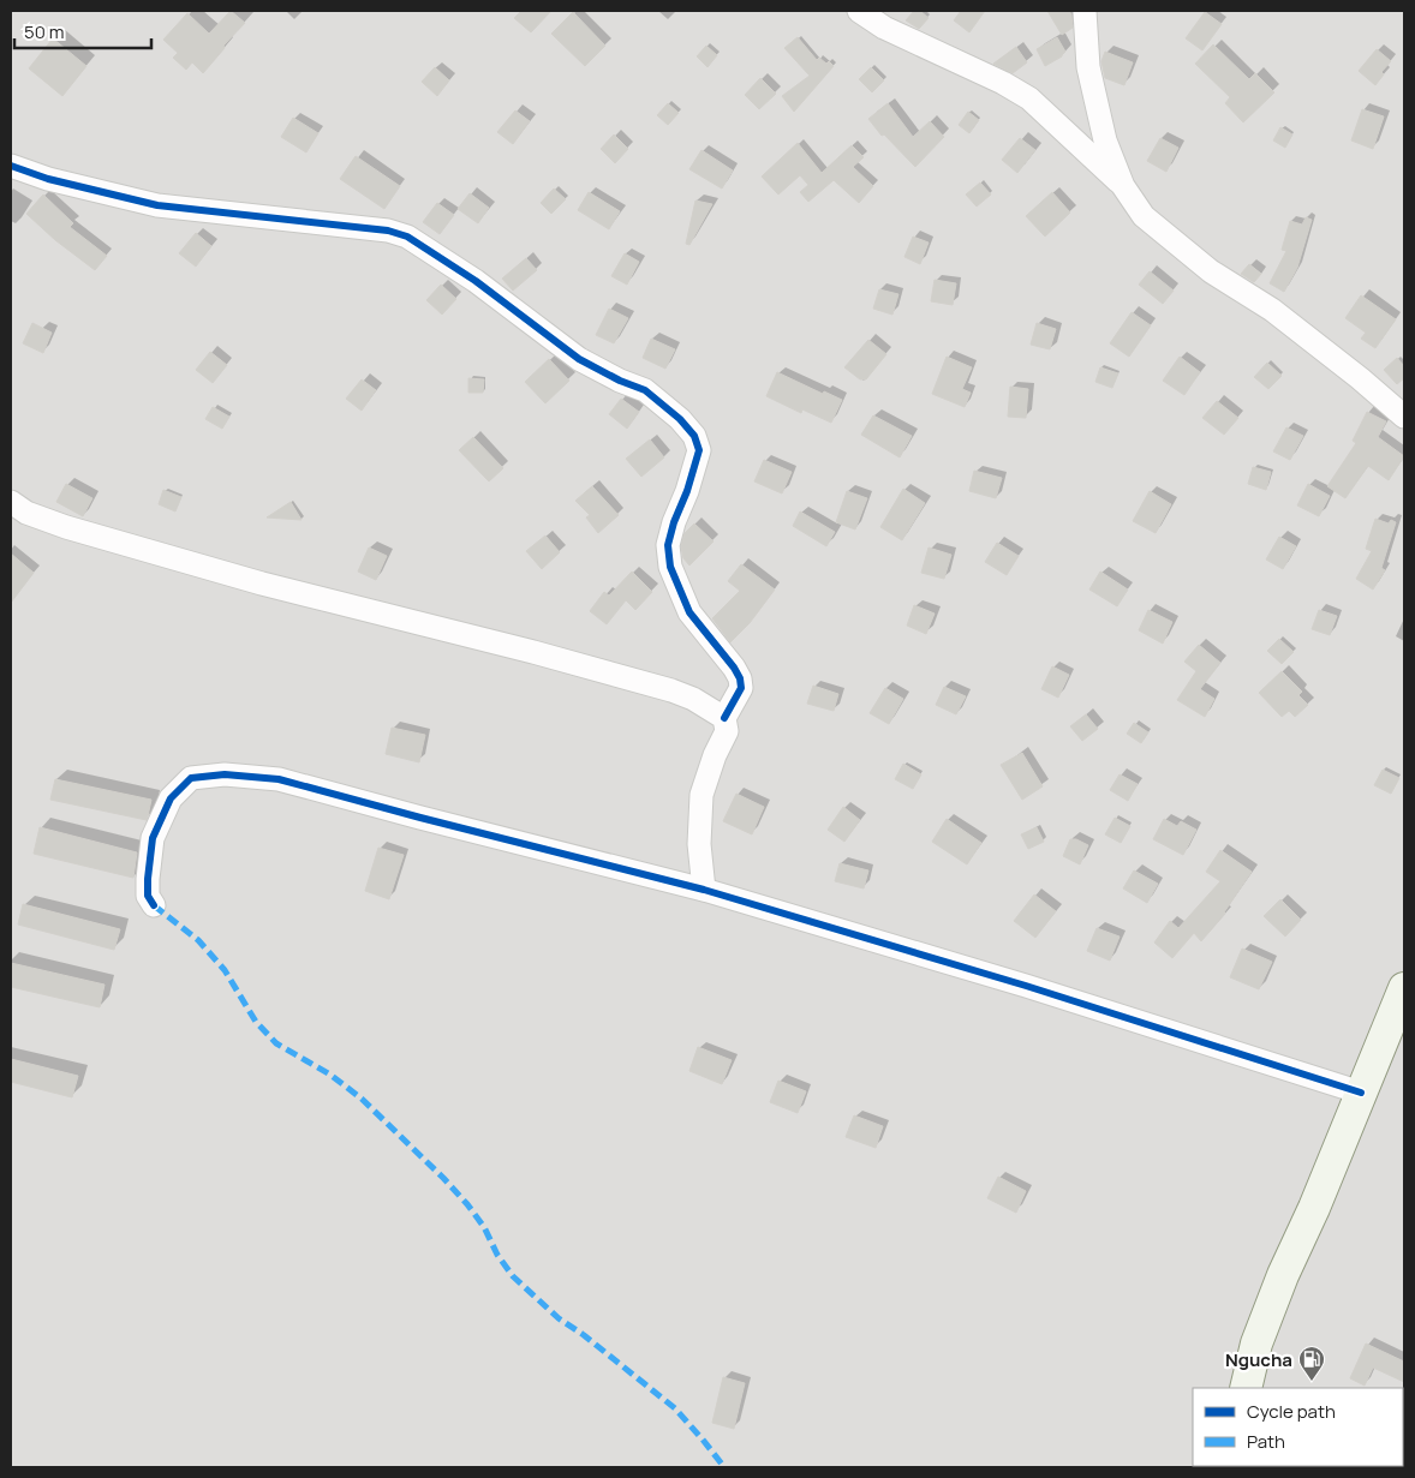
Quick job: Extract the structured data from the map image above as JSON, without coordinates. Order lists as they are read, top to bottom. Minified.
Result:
{"places":{"fuel station":["Ngucha"]},"legend":["Cycle path","Path"],"scale_bar":"50 m"}
